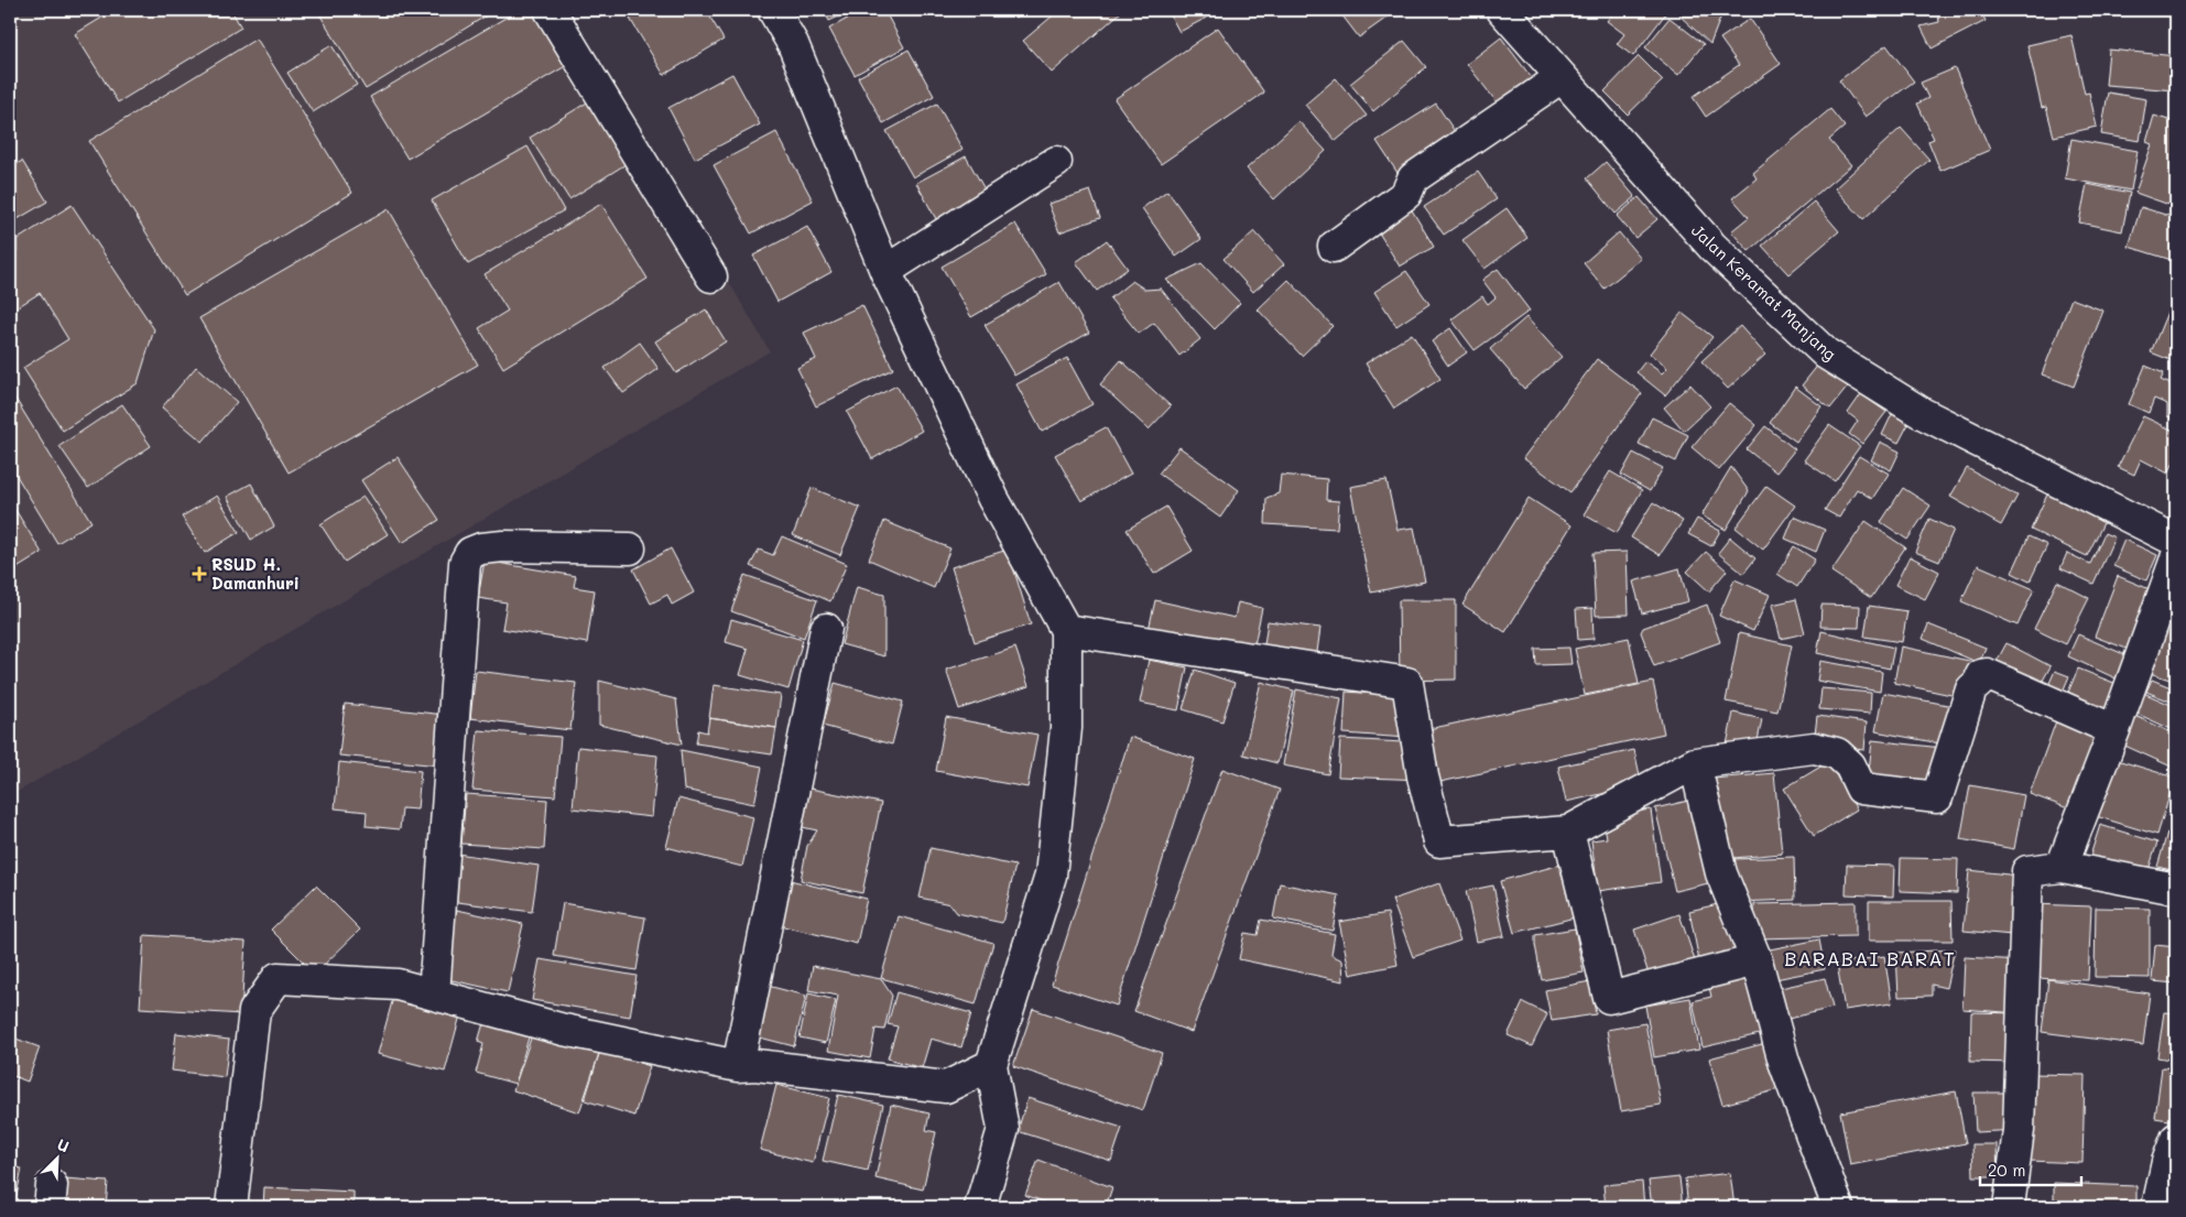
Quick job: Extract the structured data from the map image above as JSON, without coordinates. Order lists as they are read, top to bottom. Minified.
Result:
{"streets":{"street":["Jalan Keramat Manjang"]},"districts":["BARABAI BARAT"],"places":{"health":["RSUD H. Damanhuri"]},"scale_bar":"20 m","north":"top right"}
